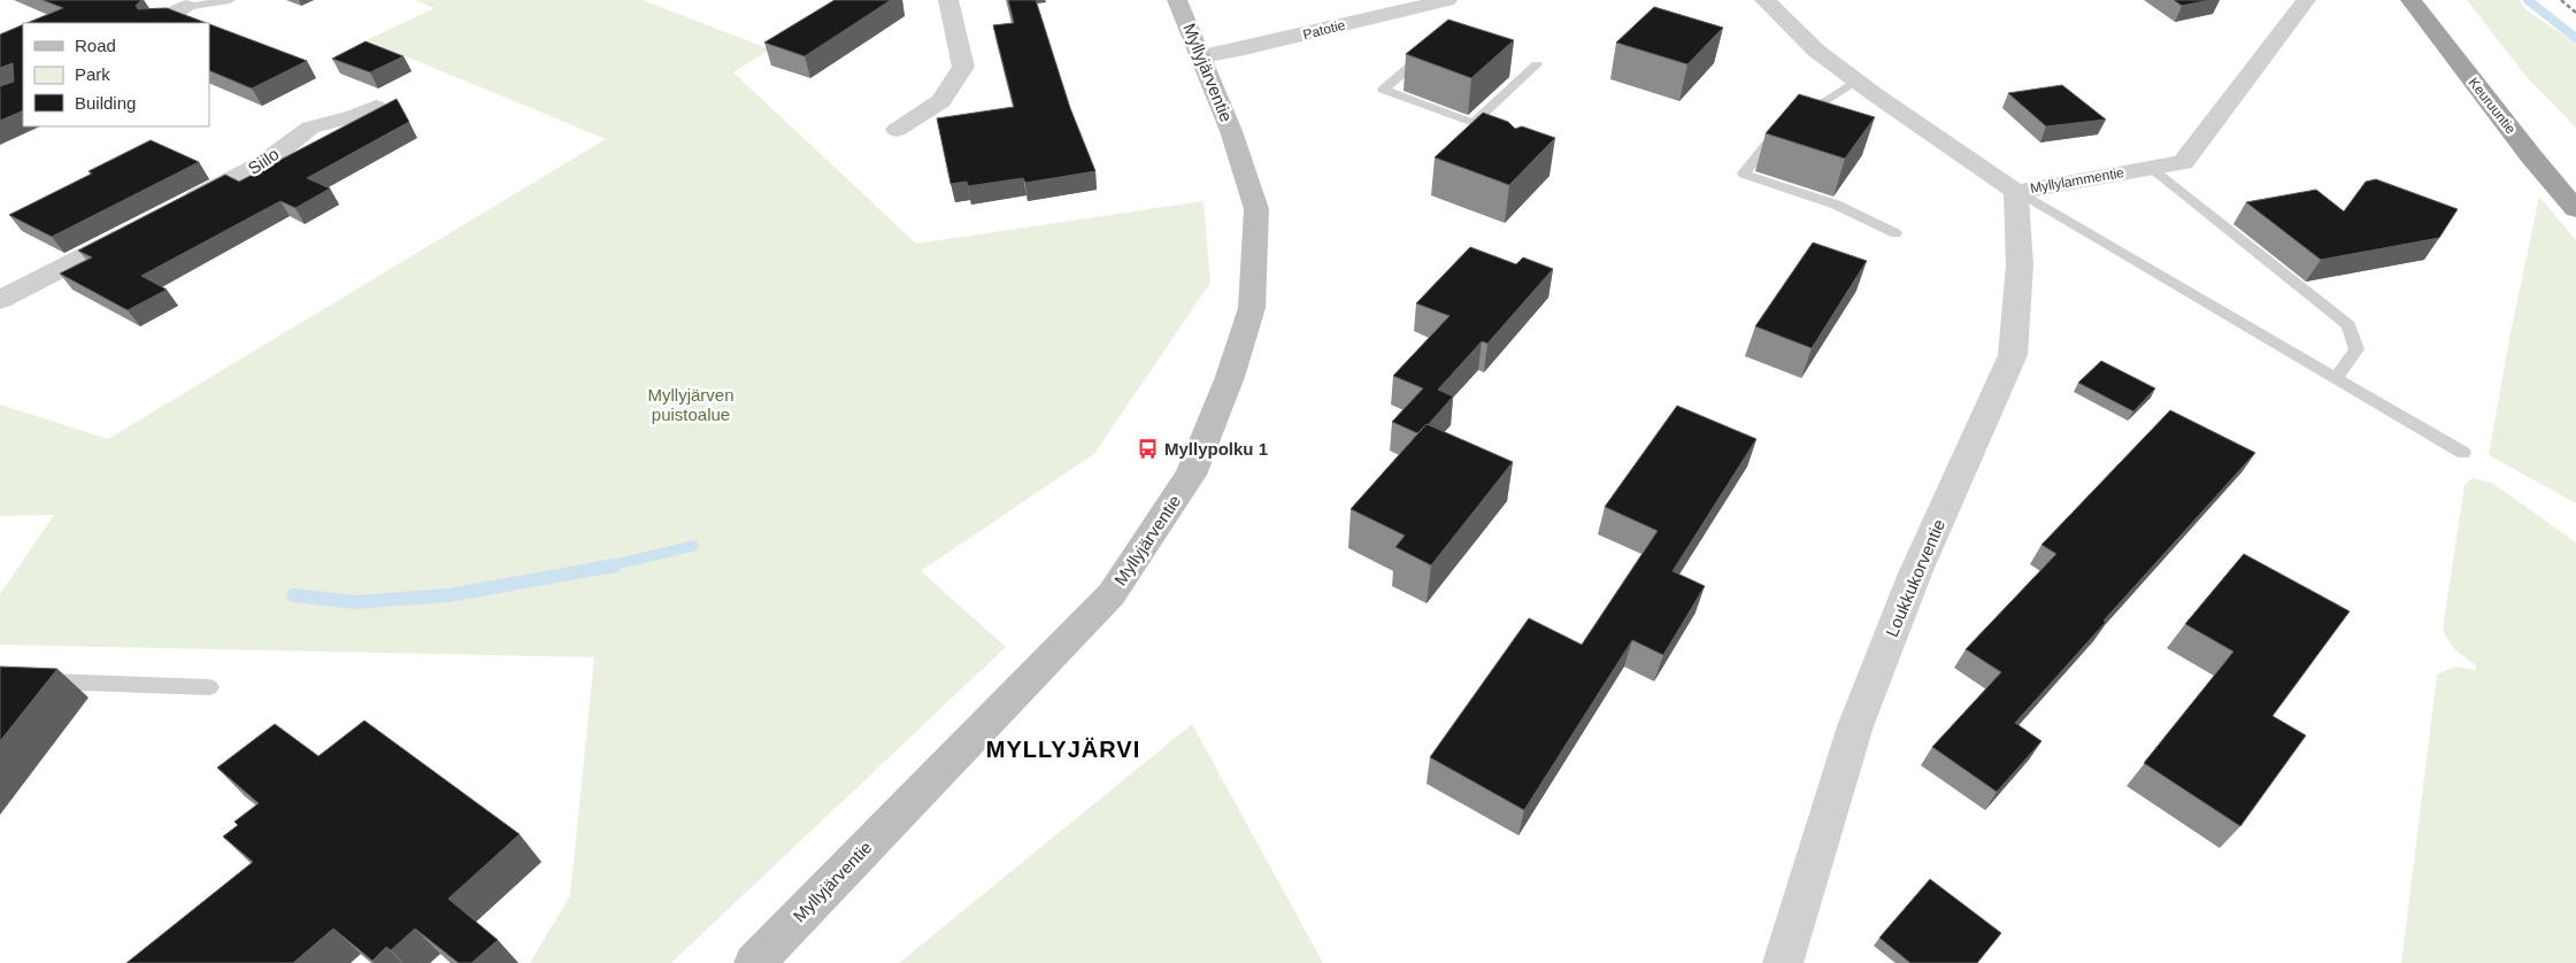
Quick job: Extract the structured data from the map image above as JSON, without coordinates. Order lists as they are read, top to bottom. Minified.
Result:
{"streets":{"highway":["Keuruuntie"],"main road":["Myllyjärventie"],"street":["Patotie","Siilo","Myllylammentie","Loukkukorventie"]},"crossings":[["Patotie","Myllyjärventie"],["Myllylammentie","Loukkukorventie"]],"districts":["MYLLYJÄRVI"],"parks":["Myllyjärven puistoalue"],"places":{"bus stop":["Myllypolku 1"]},"legend":["Road","Park","Building"]}
